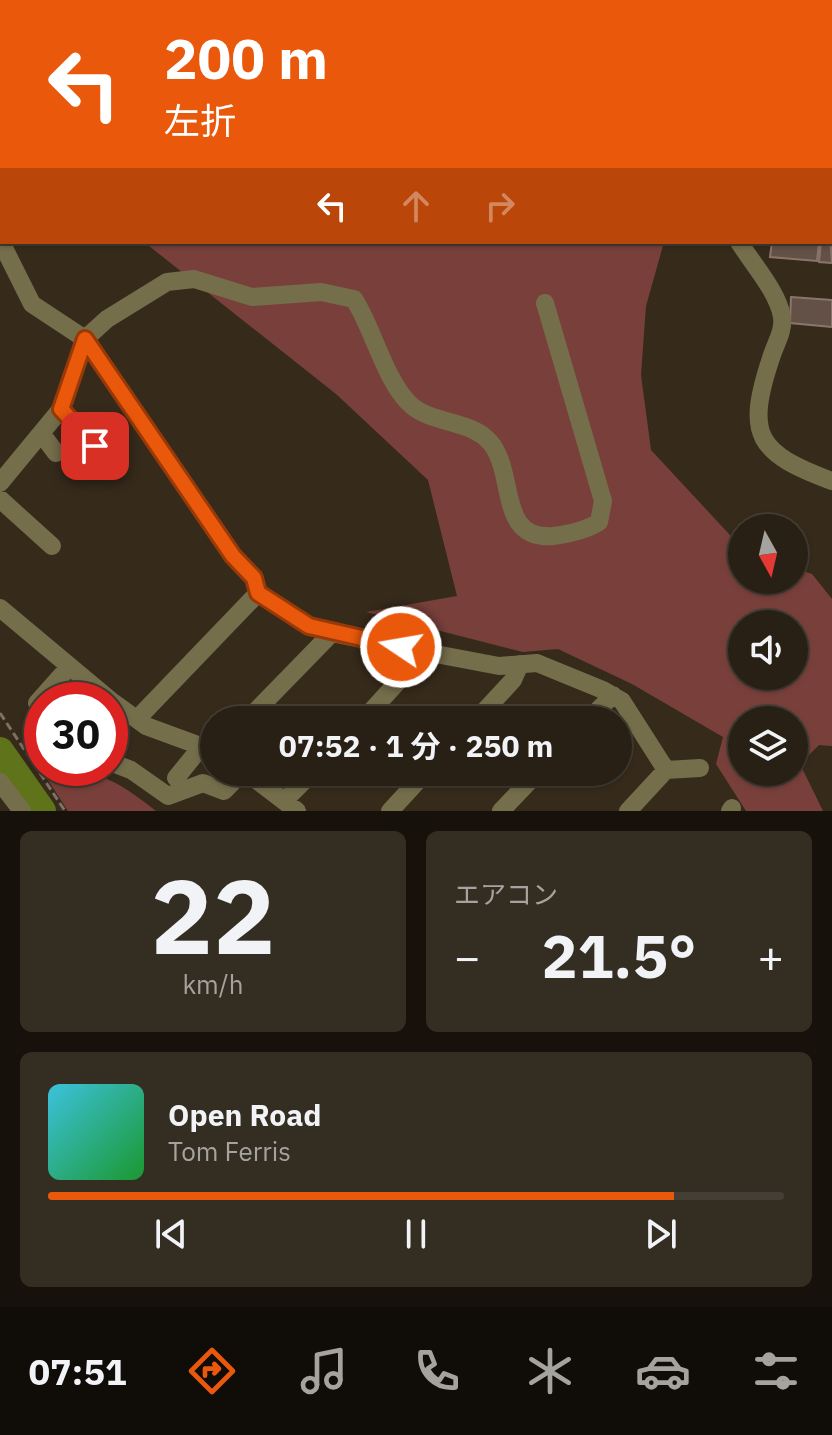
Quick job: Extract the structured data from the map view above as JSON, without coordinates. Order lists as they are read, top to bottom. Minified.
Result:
{"north":"bottom","page":{"turn":["200 m","左折"],"limit":"30","trip":"07:52 · 1 分 · 250 m","tile":[["22","km/h"],"エアコン"],"heat":["−","21.5°","+"],"song":["Open Road","Tom Ferris"],"tabs":"07:51"}}
